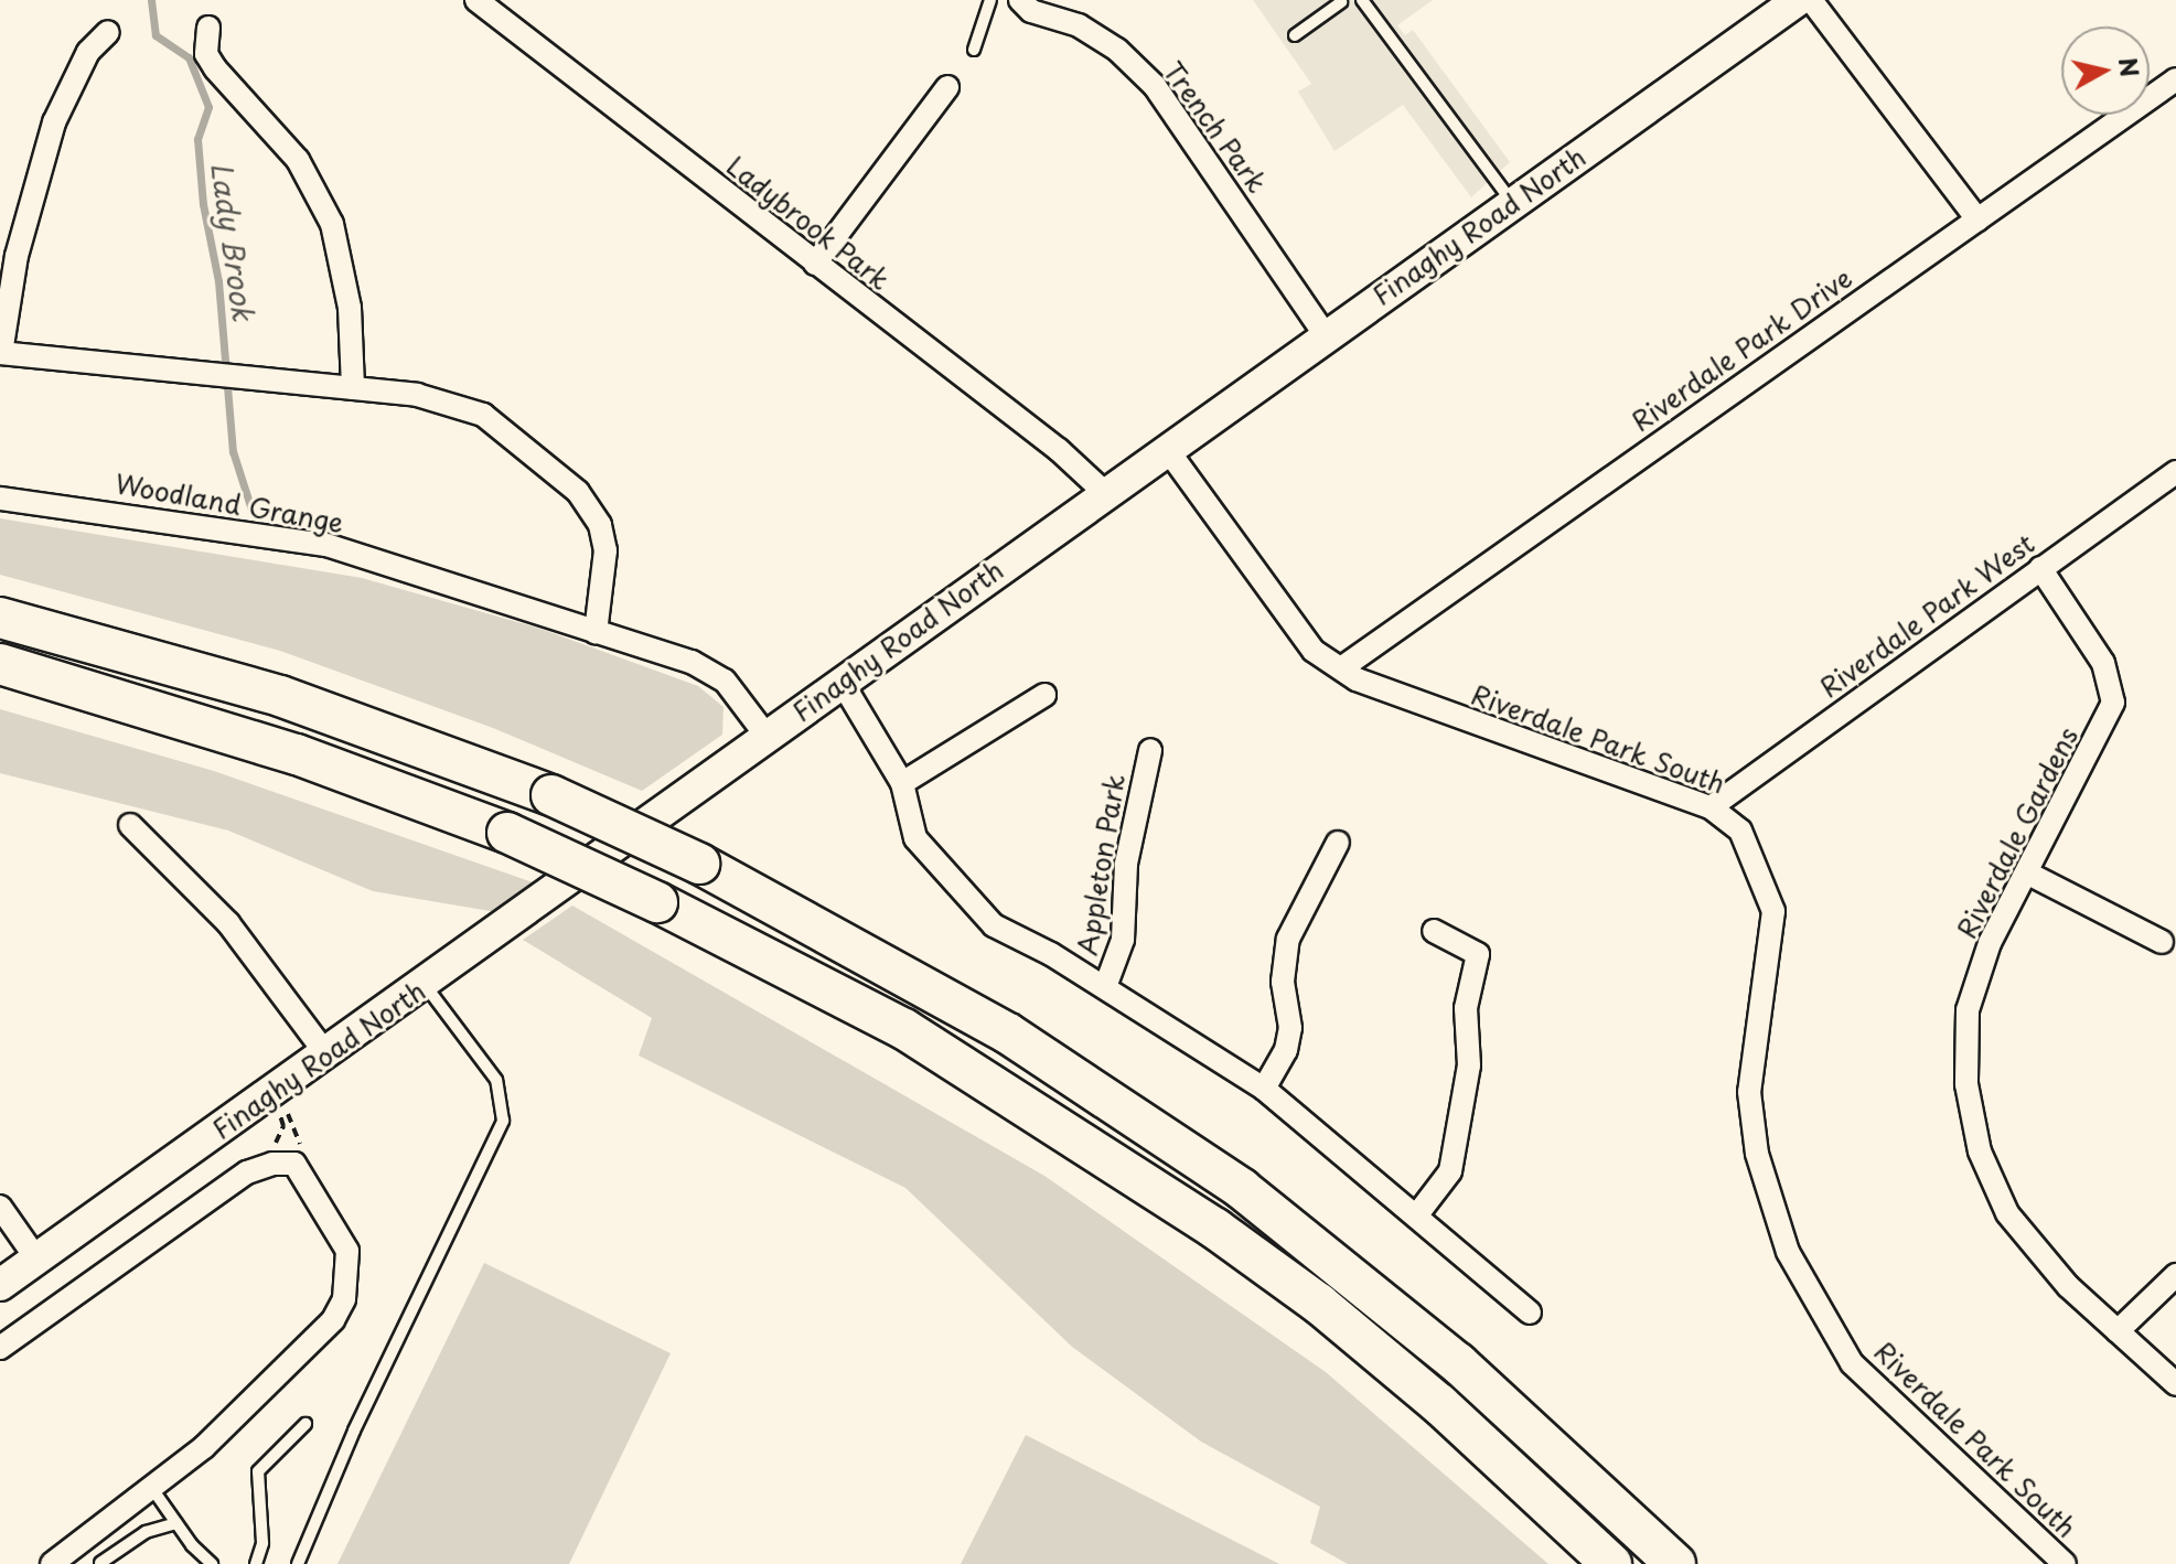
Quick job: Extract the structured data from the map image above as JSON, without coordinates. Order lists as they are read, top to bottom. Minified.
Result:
{"streets":{"street":["Trench Park","Ladybrook Park","Finaghy Road North","Riverdale Park Drive","Woodland Grange","Riverdale Park West","Riverdale Park South","Riverdale Gardens","Appleton Park"]},"crossings":[["Trench Park","Finaghy Road North"],["Ladybrook Park","Finaghy Road North"],["Finaghy Road North","Woodland Grange"],["Finaghy Road North","Riverdale Park South"],["Finaghy Road North","Appleton Park"],["Riverdale Park Drive","Riverdale Park South"],["Riverdale Park West","Riverdale Park South"],["Riverdale Park West","Riverdale Gardens"]],"water":["Lady Brook"],"north":"right"}
